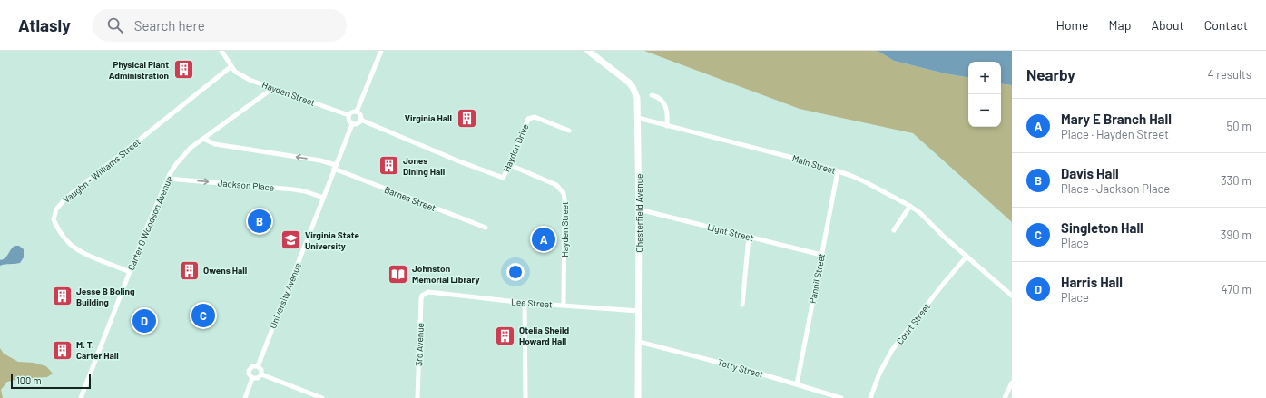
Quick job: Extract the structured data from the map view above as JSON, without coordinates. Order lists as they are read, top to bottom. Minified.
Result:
{"streets":{"main road":["Chesterfield Avenue"],"street":["Hayden Street","Hayden Drive","Main Street","Vaughn - Williams Street","Jackson Place","Barnes Street","Carter G Woodson Avenue","Light Street","Pannil Street","University Avenue","Lee Street","Court Street","3rd Avenue","Totty Street"]},"crossings":[["Hayden Street","Hayden Drive"],["Hayden Street","Vaughn - Williams Street"],["Hayden Street","Carter G Woodson Avenue"],["Hayden Street","University Avenue"],["Hayden Street","Lee Street"],["Hayden Drive","University Avenue"],["Main Street","Chesterfield Avenue"],["Main Street","Pannil Street"],["Main Street","Court Street"],["Vaughn - Williams Street","Carter G Woodson Avenue"],["Jackson Place","Carter G Woodson Avenue"],["Jackson Place","University Avenue"],["Barnes Street","Carter G Woodson Avenue"],["Barnes Street","University Avenue"],["Chesterfield Avenue","Light Street"],["Chesterfield Avenue","Lee Street"],["Chesterfield Avenue","Totty Street"],["Light Street","Pannil Street"],["Pannil Street","Totty Street"],["Lee Street","3rd Avenue"]],"one_way":["Jackson Place","Barnes Street"],"places":{"building":["Physical Plant Administration","Virginia Hall","Jones Dining Hall","Owens Hall","Jesse B Boling Building","Otelia Sheild Howard Hall","M. T. Carter Hall"],"school or university":["Virginia State University"],"library":["Johnston Memorial Library"]},"scale_bar":"100 m","page":{"header":"Atlasly","search":"Search here","nav":["Home","Map","About","Contact"],"heading":["Nearby","4 results"],"map_buttons":["+","−"],"list":[{"mark":"A","name":"Mary E Branch Hall","note":"Place · Hayden Street","value":"50 m"},{"mark":"B","name":"Davis Hall","note":"Place · Jackson Place","value":"330 m"},{"mark":"C","name":"Singleton Hall","note":"Place","value":"390 m"},{"mark":"D","name":"Harris Hall","note":"Place","value":"470 m"}],"pins":["B","A","C","D"],"scale":"100 m"}}
